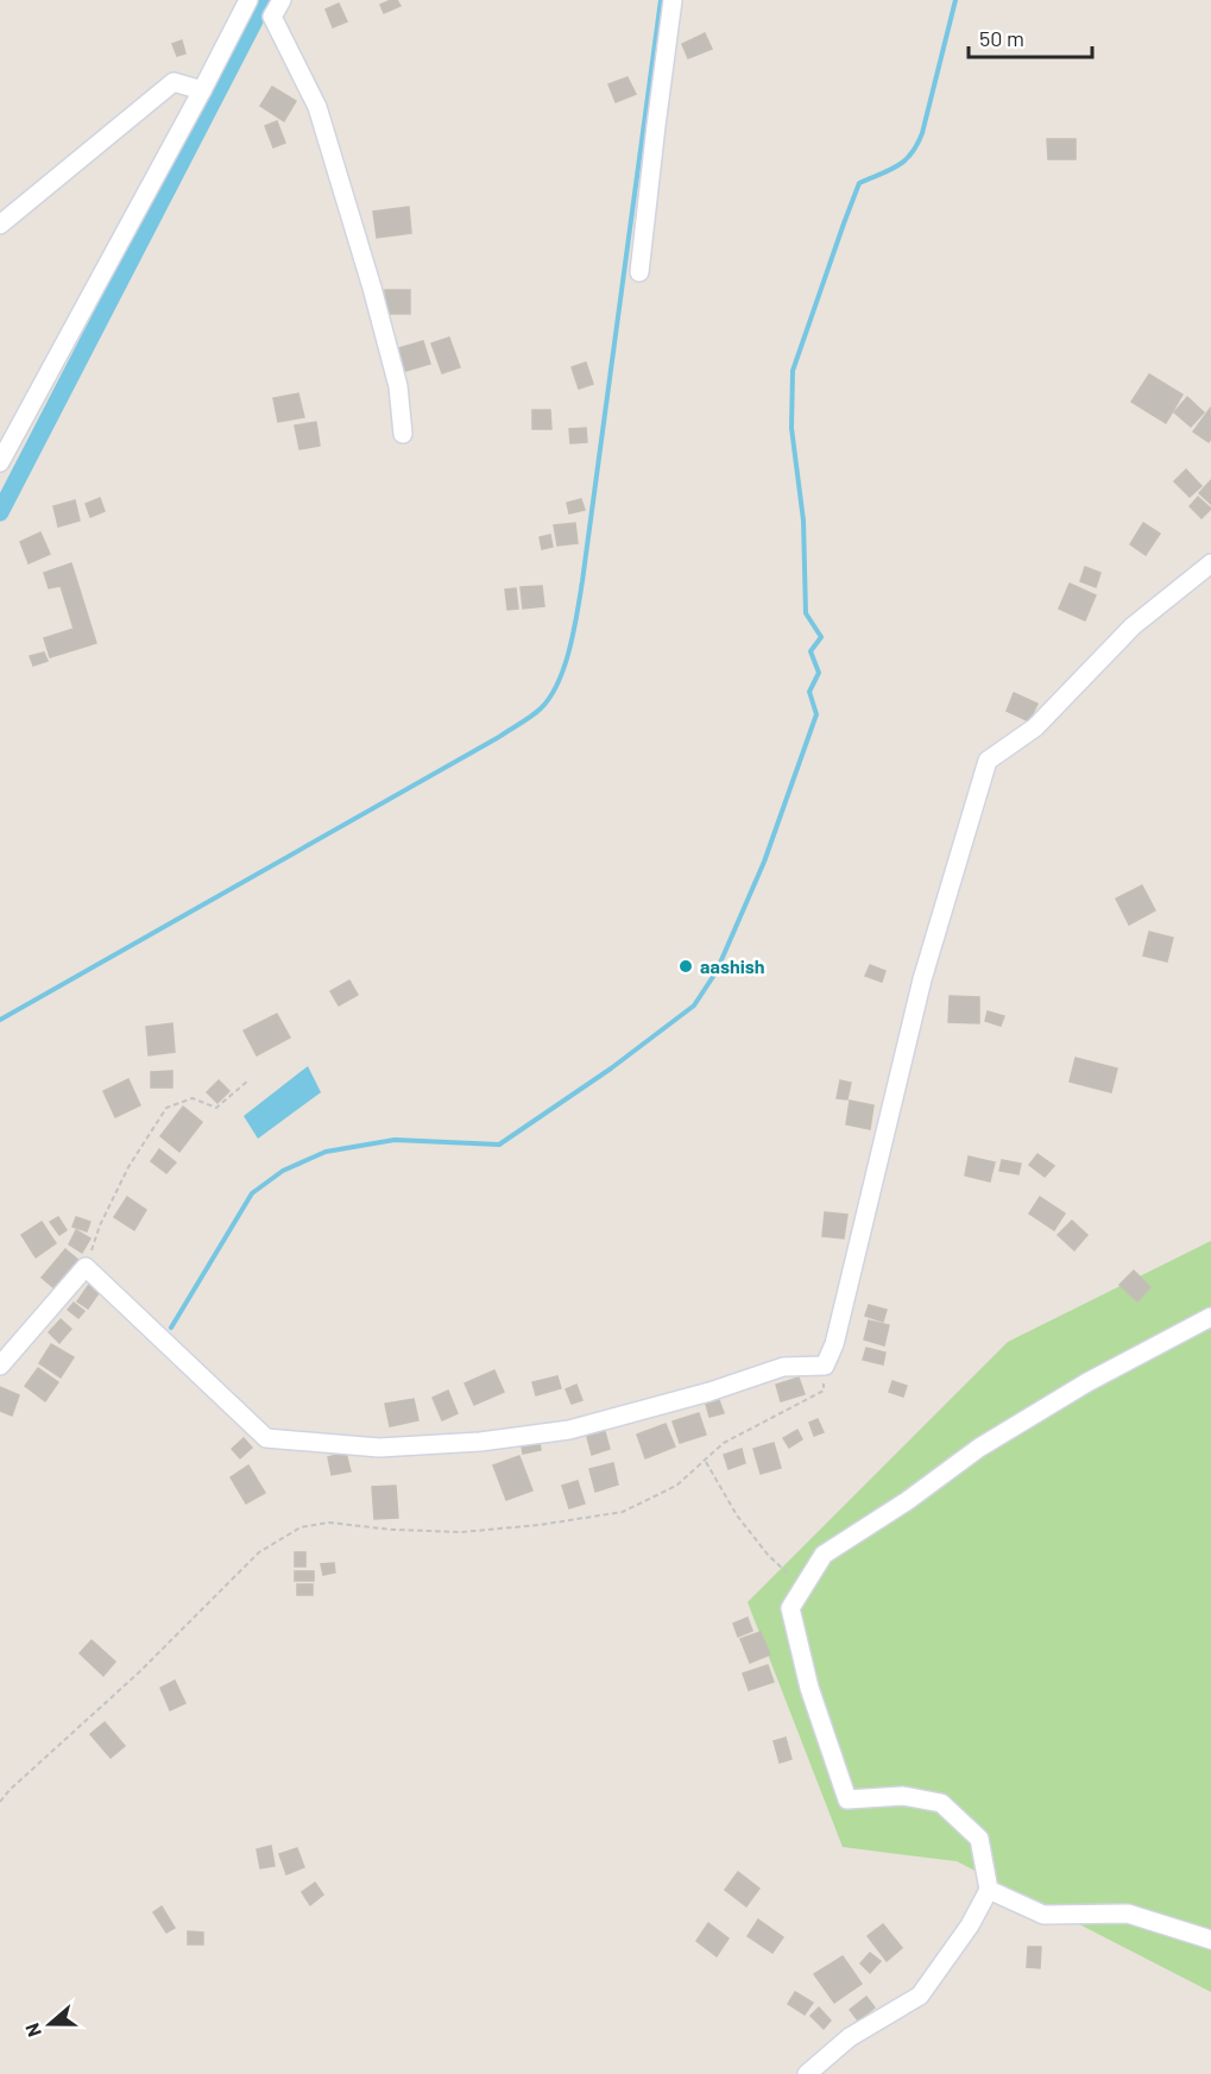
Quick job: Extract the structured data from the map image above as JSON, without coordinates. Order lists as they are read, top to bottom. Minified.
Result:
{"places":["aashish"],"scale_bar":"50 m","north":"left"}
